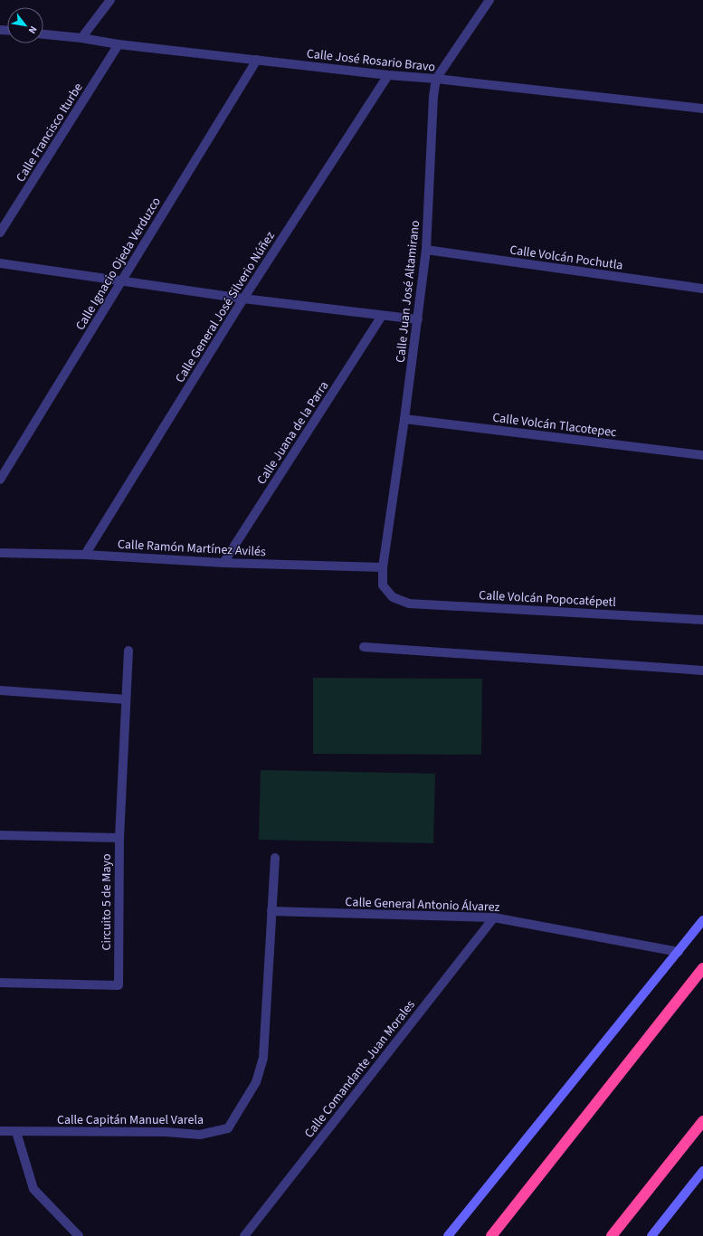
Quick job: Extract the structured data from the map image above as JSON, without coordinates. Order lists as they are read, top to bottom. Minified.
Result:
{"streets":{"street":["Calle José Rosario Bravo","Calle Francisco Iturbe","Calle Volcán Pochutla","Calle Ignacio Ojeda Verduzco","Calle Juan José Altamirano","Calle General José Silverio Núñez","Calle Volcán Tlacotepec","Calle Juana de la Parra","Calle Ramón Martínez Avilés","Calle Volcán Popocatépetl","Circuito 5 de Mayo","Calle General Antonio Álvarez","Calle Comandante Juan Morales","Calle Capitán Manuel Varela"]},"crossings":[["Calle José Rosario Bravo","Calle Francisco Iturbe"],["Calle José Rosario Bravo","Calle Ignacio Ojeda Verduzco"],["Calle José Rosario Bravo","Calle Juan José Altamirano"],["Calle José Rosario Bravo","Calle General José Silverio Núñez"],["Calle Volcán Pochutla","Calle Juan José Altamirano"],["Calle Juan José Altamirano","Calle Volcán Tlacotepec"],["Calle Juan José Altamirano","Calle Ramón Martínez Avilés"],["Calle Juan José Altamirano","Calle Volcán Popocatépetl"],["Calle General José Silverio Núñez","Calle Ramón Martínez Avilés"],["Calle Juana de la Parra","Calle Ramón Martínez Avilés"],["Calle General Antonio Álvarez","Calle Comandante Juan Morales"],["Calle General Antonio Álvarez","Calle Capitán Manuel Varela"]],"north":"bottom right"}
